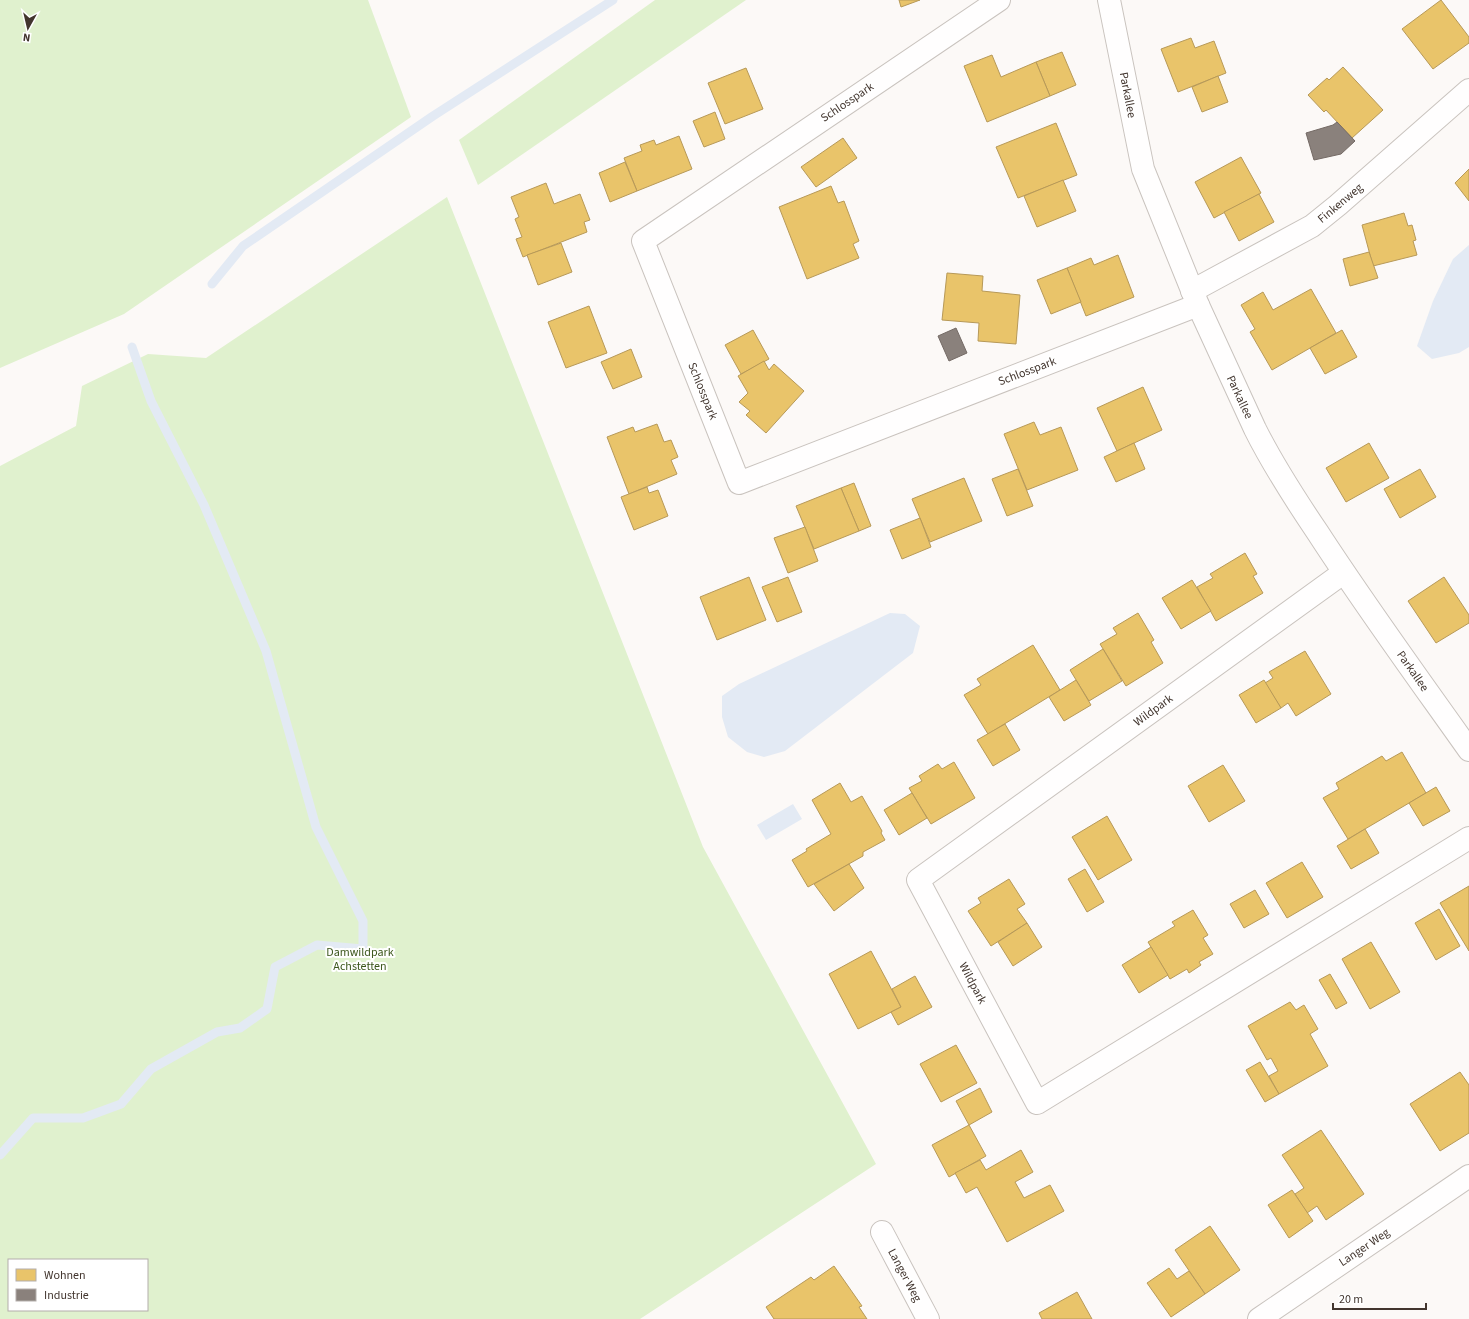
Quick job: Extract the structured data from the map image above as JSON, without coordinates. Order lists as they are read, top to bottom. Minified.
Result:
{"streets":{"street":["Parkallee","Schlosspark","Finkenweg","Wildpark","Langer Weg"]},"crossings":[["Parkallee","Schlosspark"],["Parkallee","Finkenweg"],["Parkallee","Wildpark"],["Schlosspark","Finkenweg"]],"parks":["Damwildpark Achstetten"],"legend":["Wohnen","Industrie"],"scale_bar":"20 m","north":"bottom"}
